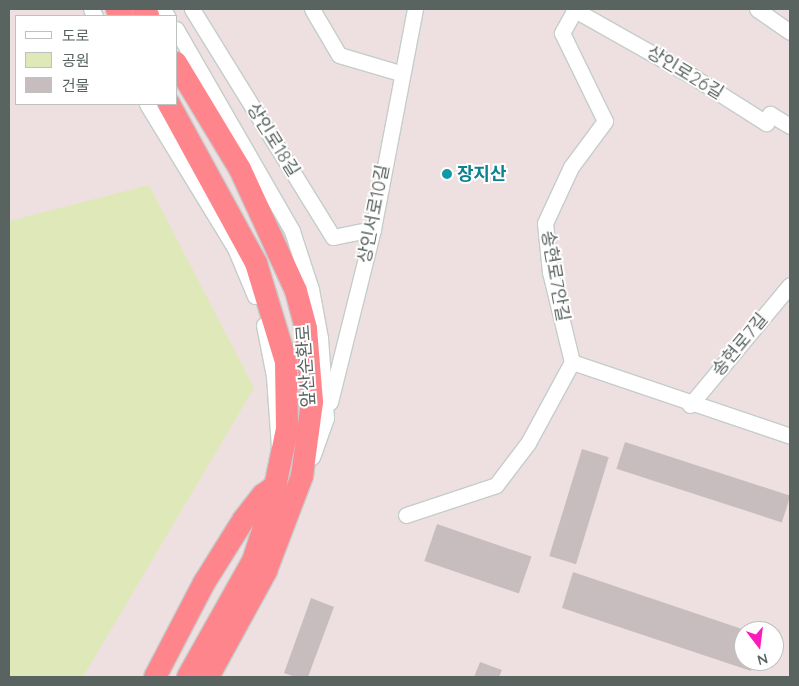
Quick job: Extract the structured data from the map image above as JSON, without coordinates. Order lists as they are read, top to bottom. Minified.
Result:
{"streets":{"highway":["앞산순환로"],"street":["상인로26길","상인로18길","상인서로10길","송현로7안길","송현로7길"]},"crossings":[["상인로26길","송현로7안길"],["상인로18길","상인서로10길"],["상인서로10길","앞산순환로"]],"places":["장지산"],"legend":["도로","공원","건물"],"north":"bottom"}
